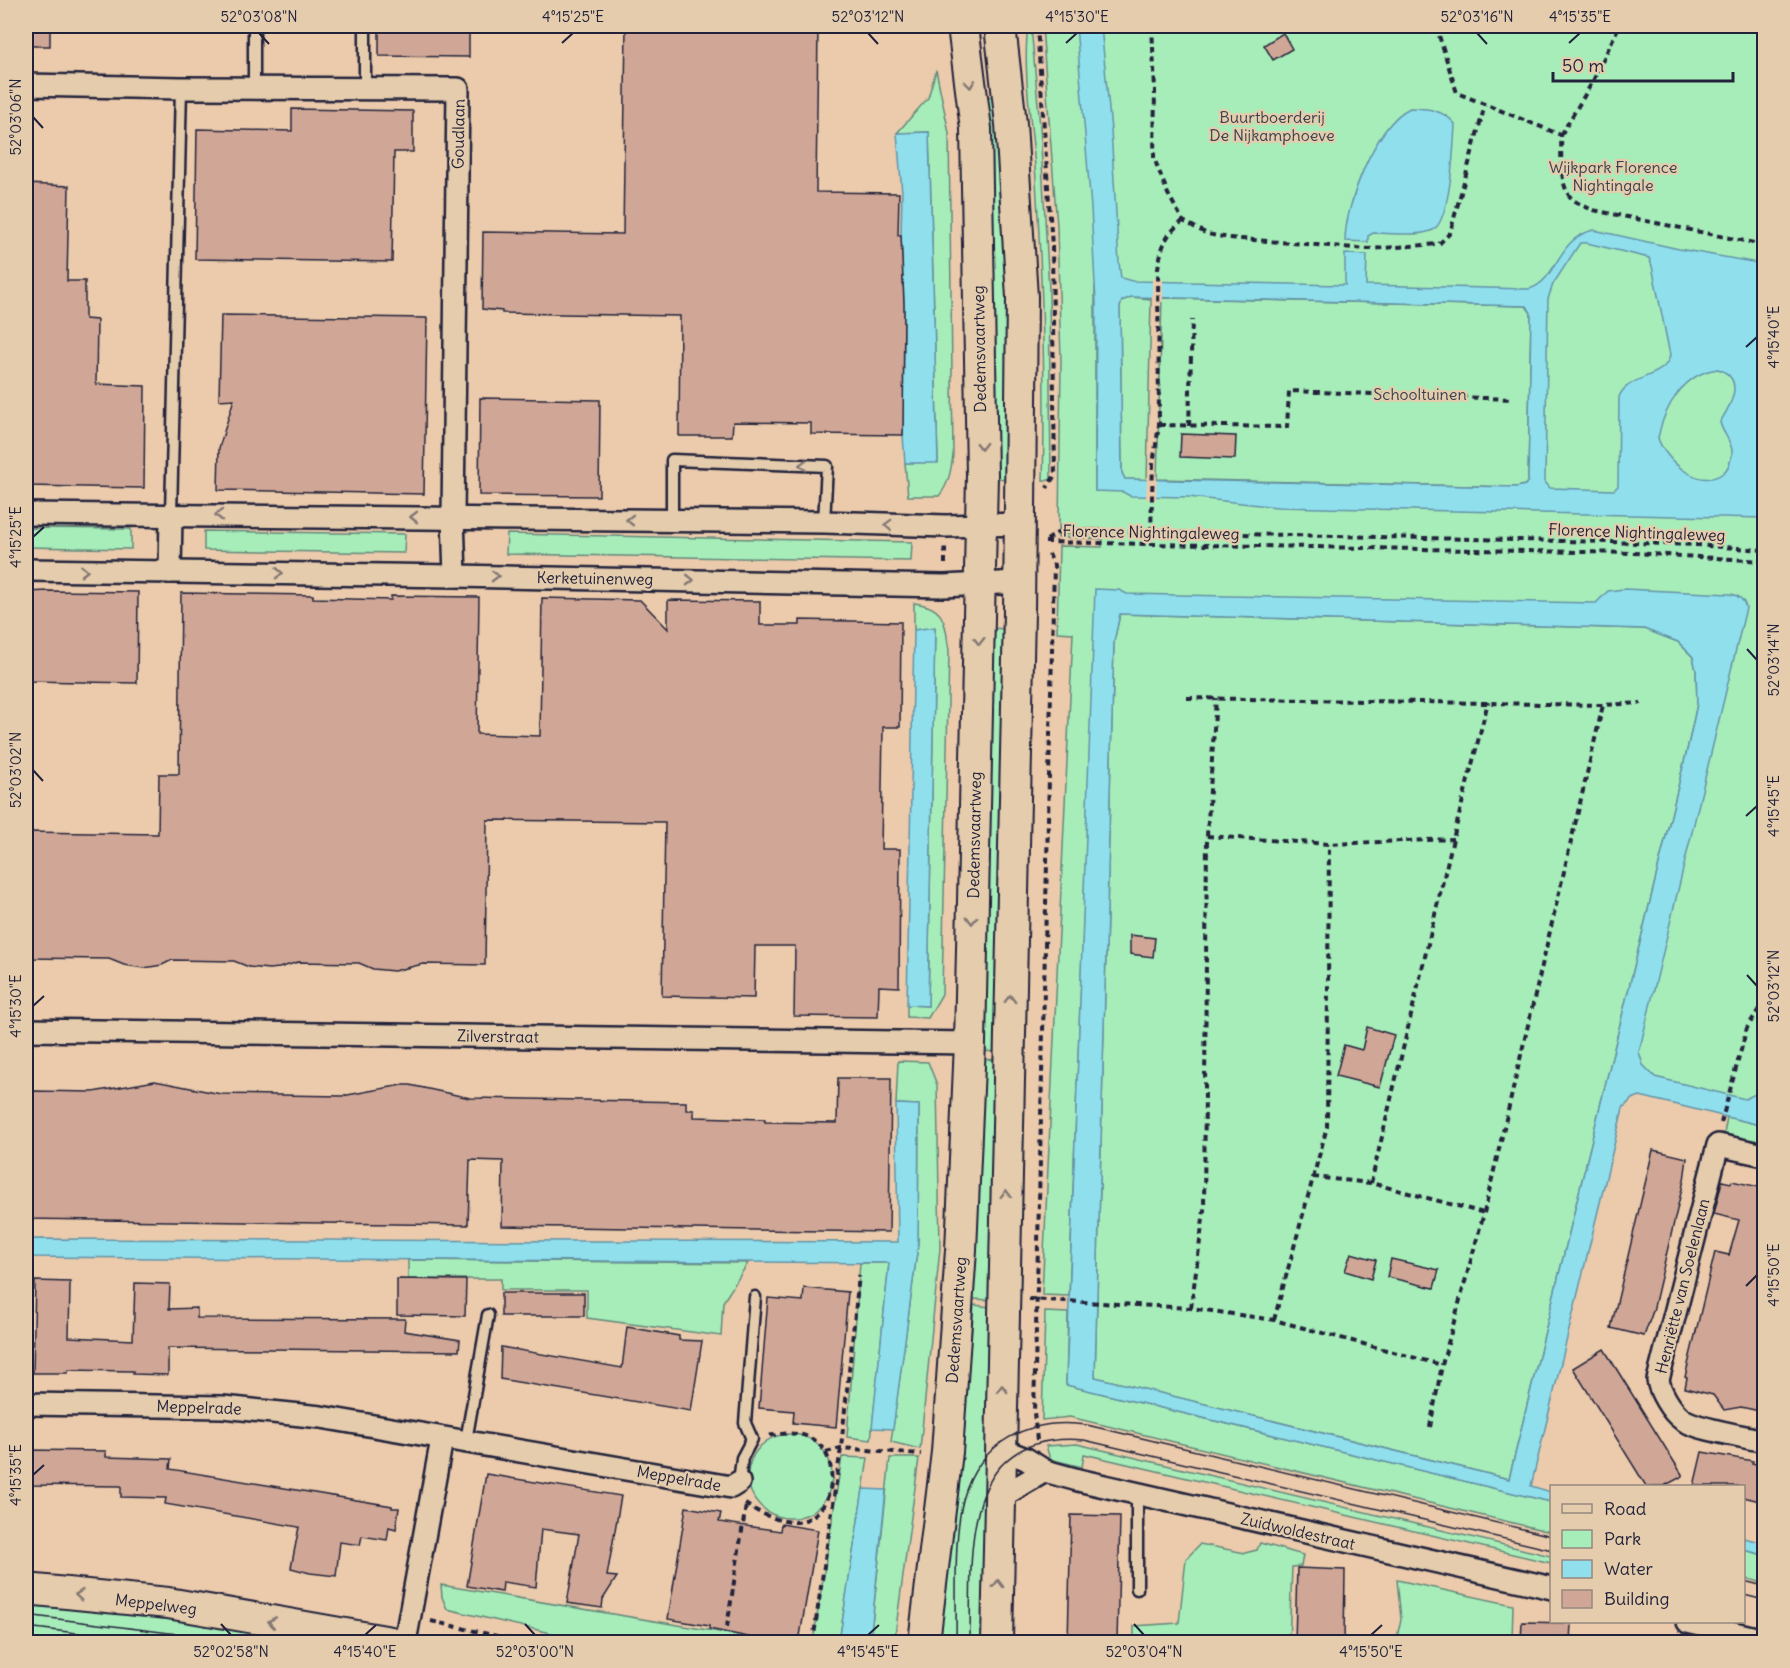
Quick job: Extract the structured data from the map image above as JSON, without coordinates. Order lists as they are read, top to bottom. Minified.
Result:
{"streets":{"main road":["Dedemsvaartweg","Meppelweg"],"street":["Goudlaan","Kerketuinenweg","Zilverstraat","Henriëtte van Soelenlaan","Meppelrade","Zuidwoldestraat"],"path":["Florence Nightingaleweg"]},"crossings":[["Goudlaan","Kerketuinenweg"],["Dedemsvaartweg","Kerketuinenweg"],["Dedemsvaartweg","Zilverstraat"]],"one_way":["Meppelweg"],"parks":["Buurtboerderij De Nijkamphoeve","Wijkpark Florence Nightingale","Schooltuinen"],"legend":["Road","Park","Water","Building"],"scale_bar":"50 m","coordinates":["52°03'08\"N","4°15'25\"E","52°03'12\"N","4°15'30\"E","52°03'16\"N","4°15'35\"E","52°03'06\"N","4°15'40\"E","52°03'14\"N","52°03'02\"N","4°15'45\"E","4°15'50\"E","52°02'58\"N","52°03'00\"N","52°03'04\"N"]}
